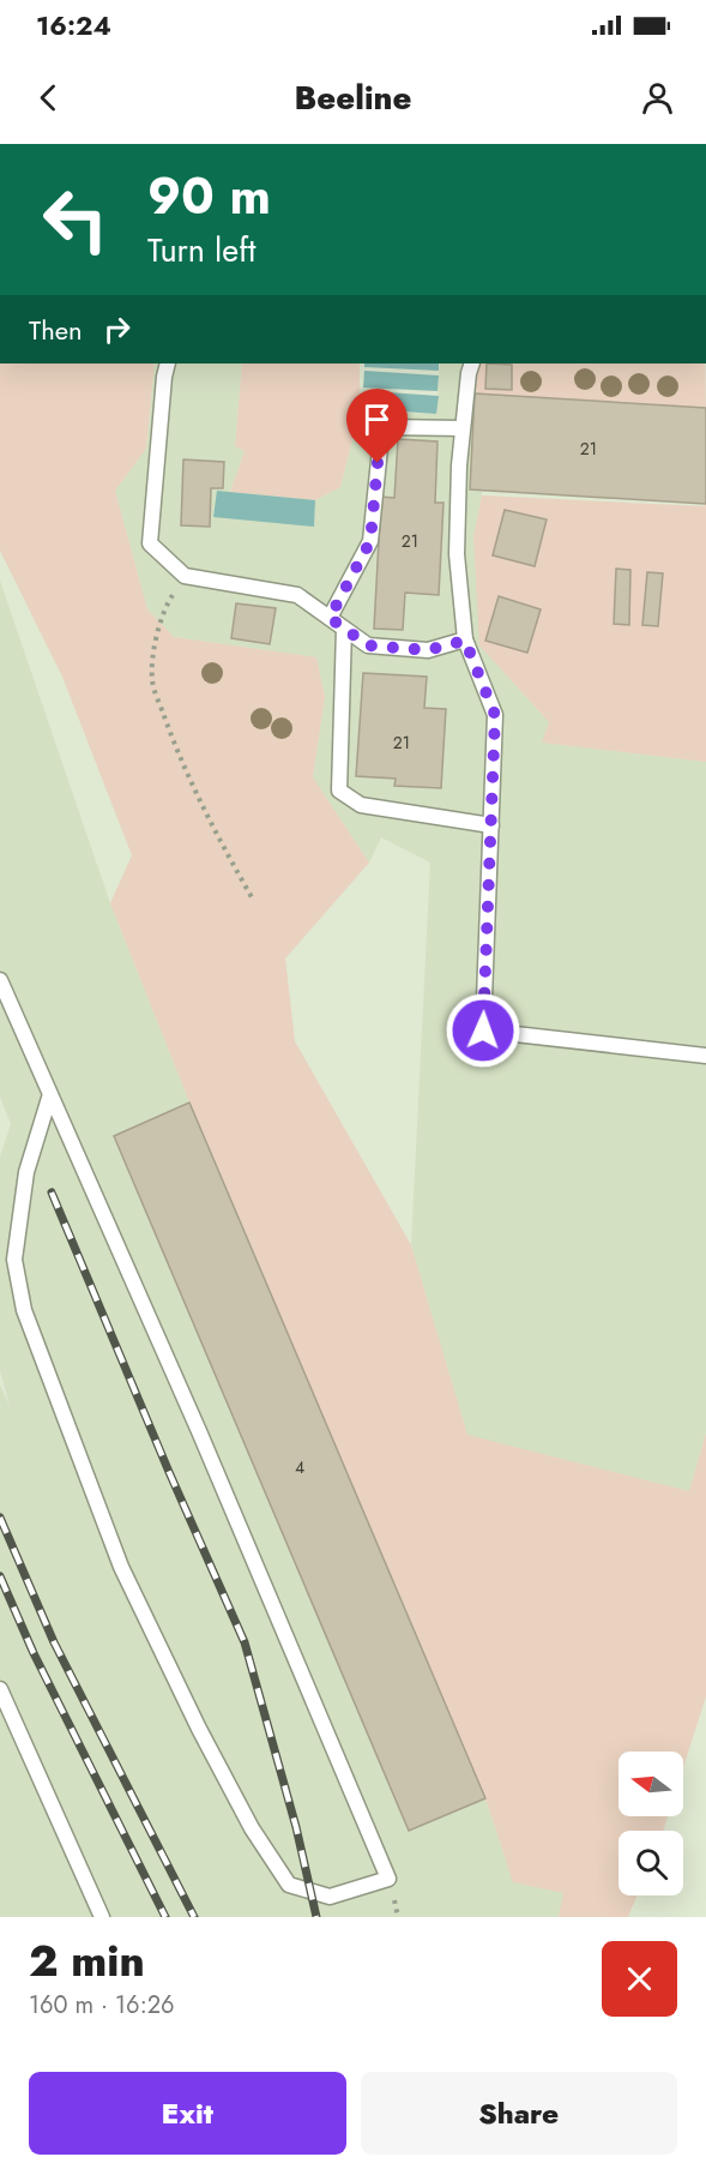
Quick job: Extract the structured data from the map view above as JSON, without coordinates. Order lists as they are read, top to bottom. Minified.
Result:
{"house_numbers":["21","21","21","4"],"north":"left","page":{"status":"16:24","header":"Beeline","turn":["90 m","Turn left"],"then":"Then","heading":["2 min","160 m · 16:26"],"buttons":["Exit","Share"]}}
